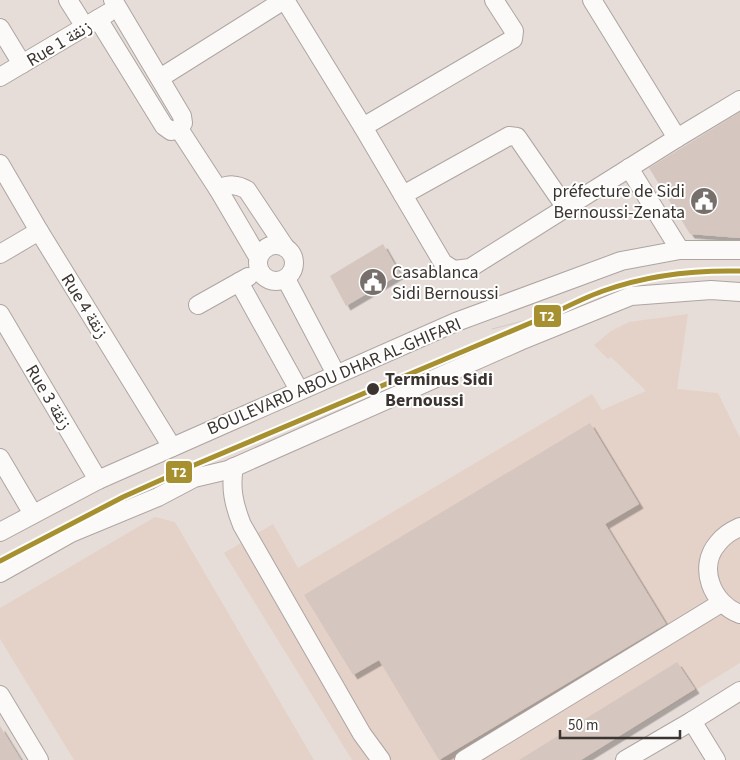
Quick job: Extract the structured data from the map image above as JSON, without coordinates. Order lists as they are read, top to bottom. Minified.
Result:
{"streets":{"street":["Rue 1 زنقة","Rue 4 زنقة","BOULEVARD ABOU DHAR AL-GHIFARI","Rue 3 زنقة"]},"crossings":[["Rue 4 زنقة","BOULEVARD ABOU DHAR AL-GHIFARI"],["BOULEVARD ABOU DHAR AL-GHIFARI","Rue 3 زنقة"]],"places":{"public building":["préfecture de Sidi Bernoussi-Zenata","Casablanca Sidi Bernoussi"],"other":["Terminus Sidi Bernoussi"]},"lines":["transit line T2"],"scale_bar":"50 m"}
